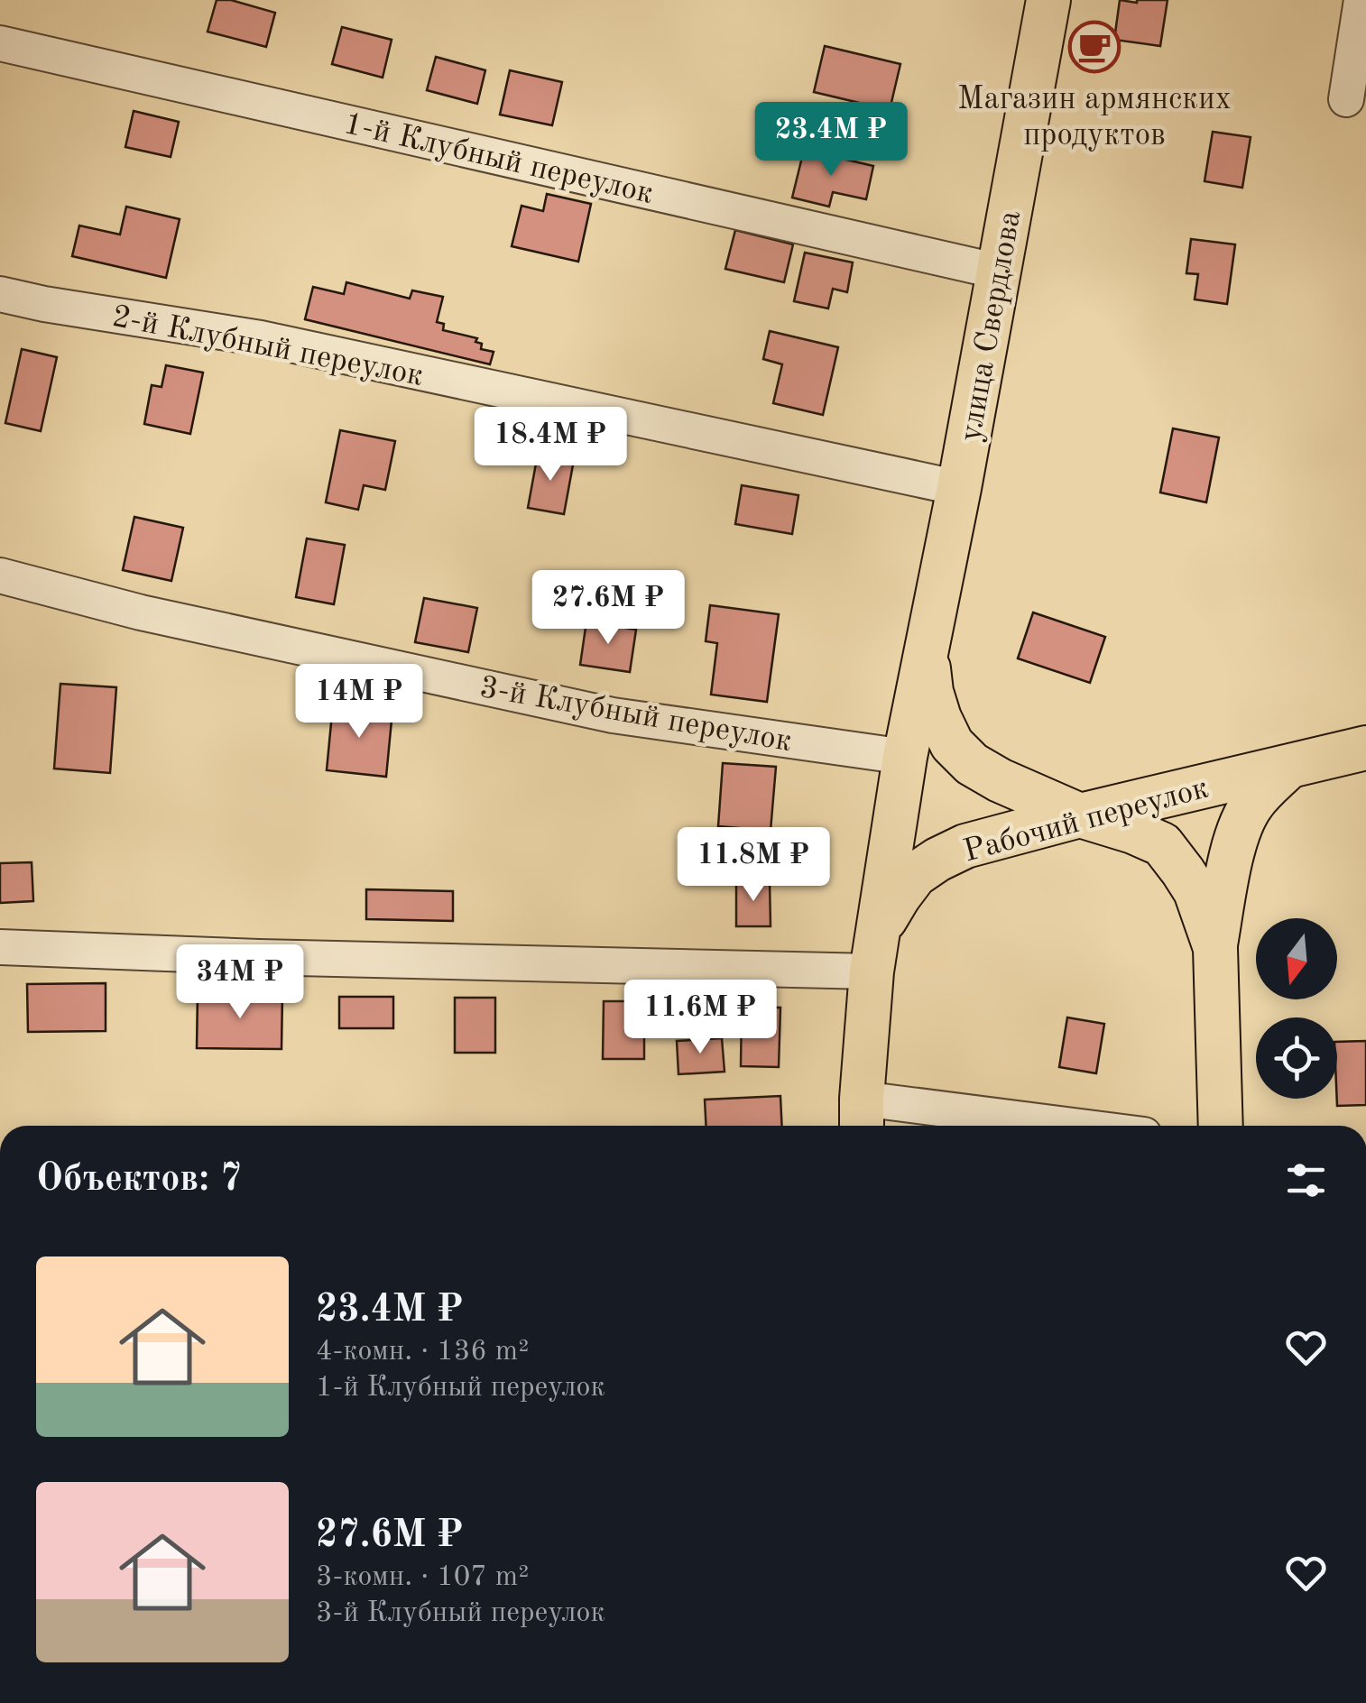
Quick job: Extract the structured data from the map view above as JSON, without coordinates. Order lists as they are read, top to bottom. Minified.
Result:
{"streets":{"main road":["улица Свердлова","Рабочий переулок"],"street":["1-й Клубный переулок","2-й Клубный переулок","3-й Клубный переулок"]},"crossings":[["1-й Клубный переулок","улица Свердлова"],["улица Свердлова","2-й Клубный переулок"],["улица Свердлова","3-й Клубный переулок"],["улица Свердлова","Рабочий переулок"]],"places":{"cafe":["Магазин армянских продуктов"]},"north":"bottom","page":{"price":["23.4M ₽","18.4M ₽","27.6M ₽","14M ₽","11.8M ₽","34M ₽","11.6M ₽"],"heading":"Объектов: 7","list":[{"name":"23.4M ₽","note":"4-комн. · 136 m² · 1-й Клубный переулок"},{"name":"27.6M ₽","note":"3-комн. · 107 m² · 3-й Клубный переулок"}]}}
